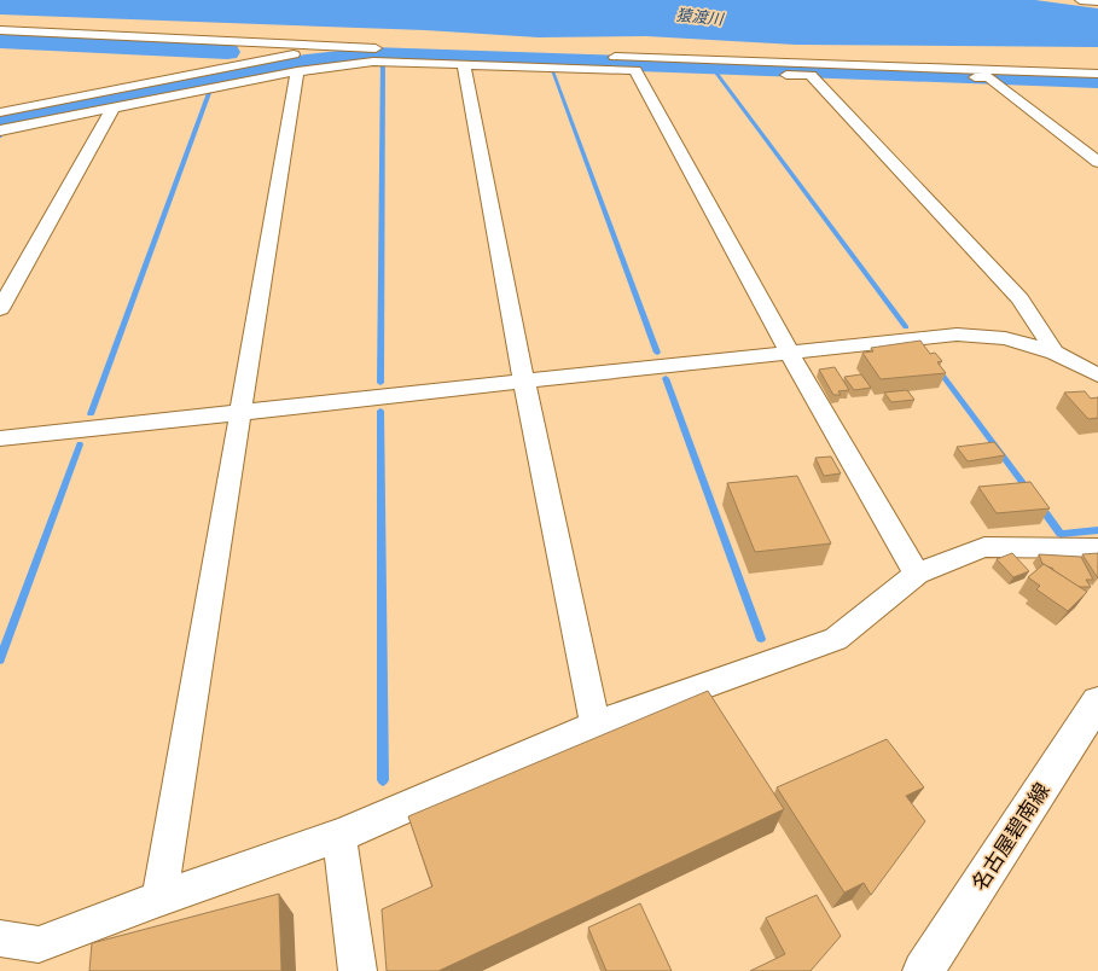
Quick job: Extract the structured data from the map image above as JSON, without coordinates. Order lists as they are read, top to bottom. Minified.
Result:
{"streets":{"main road":["名古屋碧南線"]},"water":["猿渡川"]}
